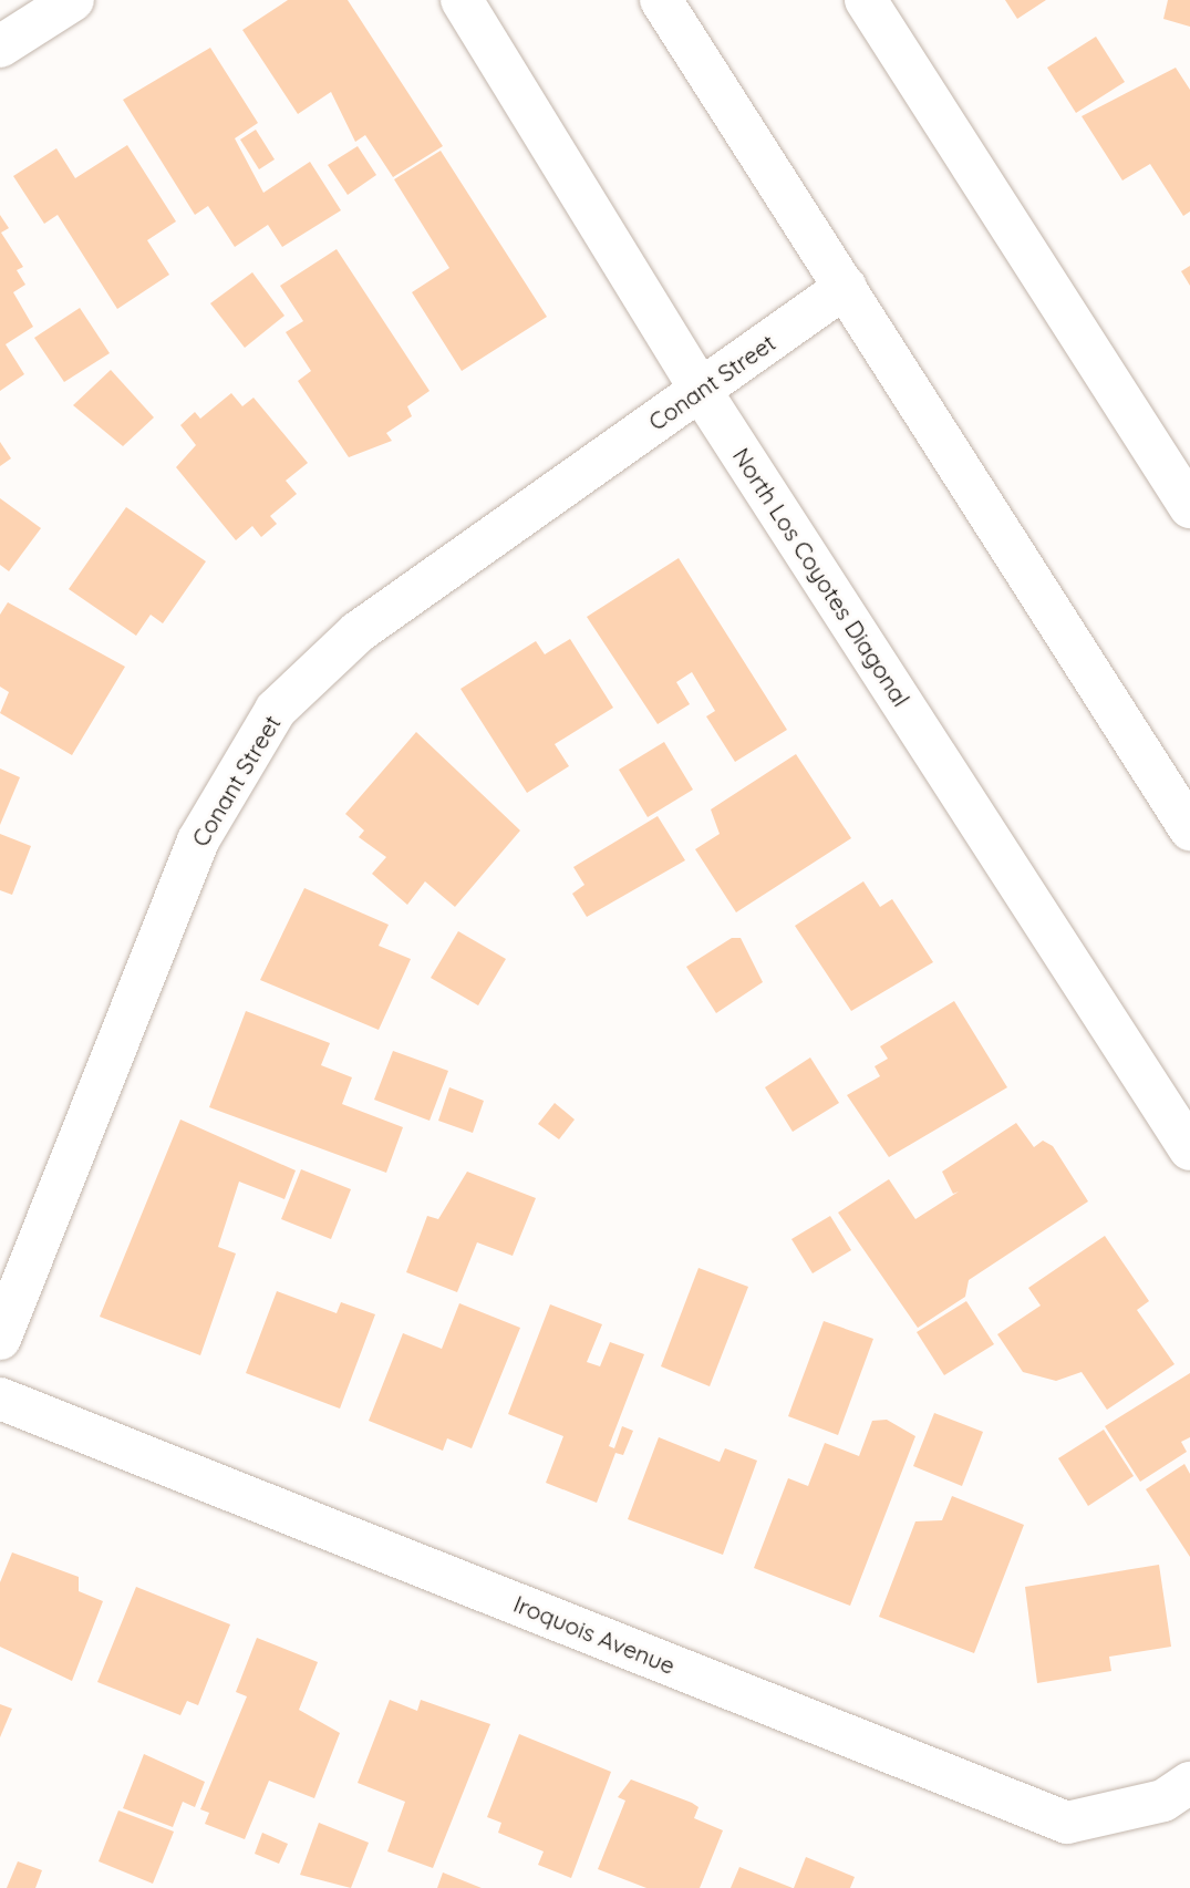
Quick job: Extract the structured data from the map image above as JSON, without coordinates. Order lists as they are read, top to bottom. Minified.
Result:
{"streets":{"street":["Conant Street","North Los Coyotes Diagonal","Iroquois Avenue"]},"crossings":[["Conant Street","North Los Coyotes Diagonal"]]}
